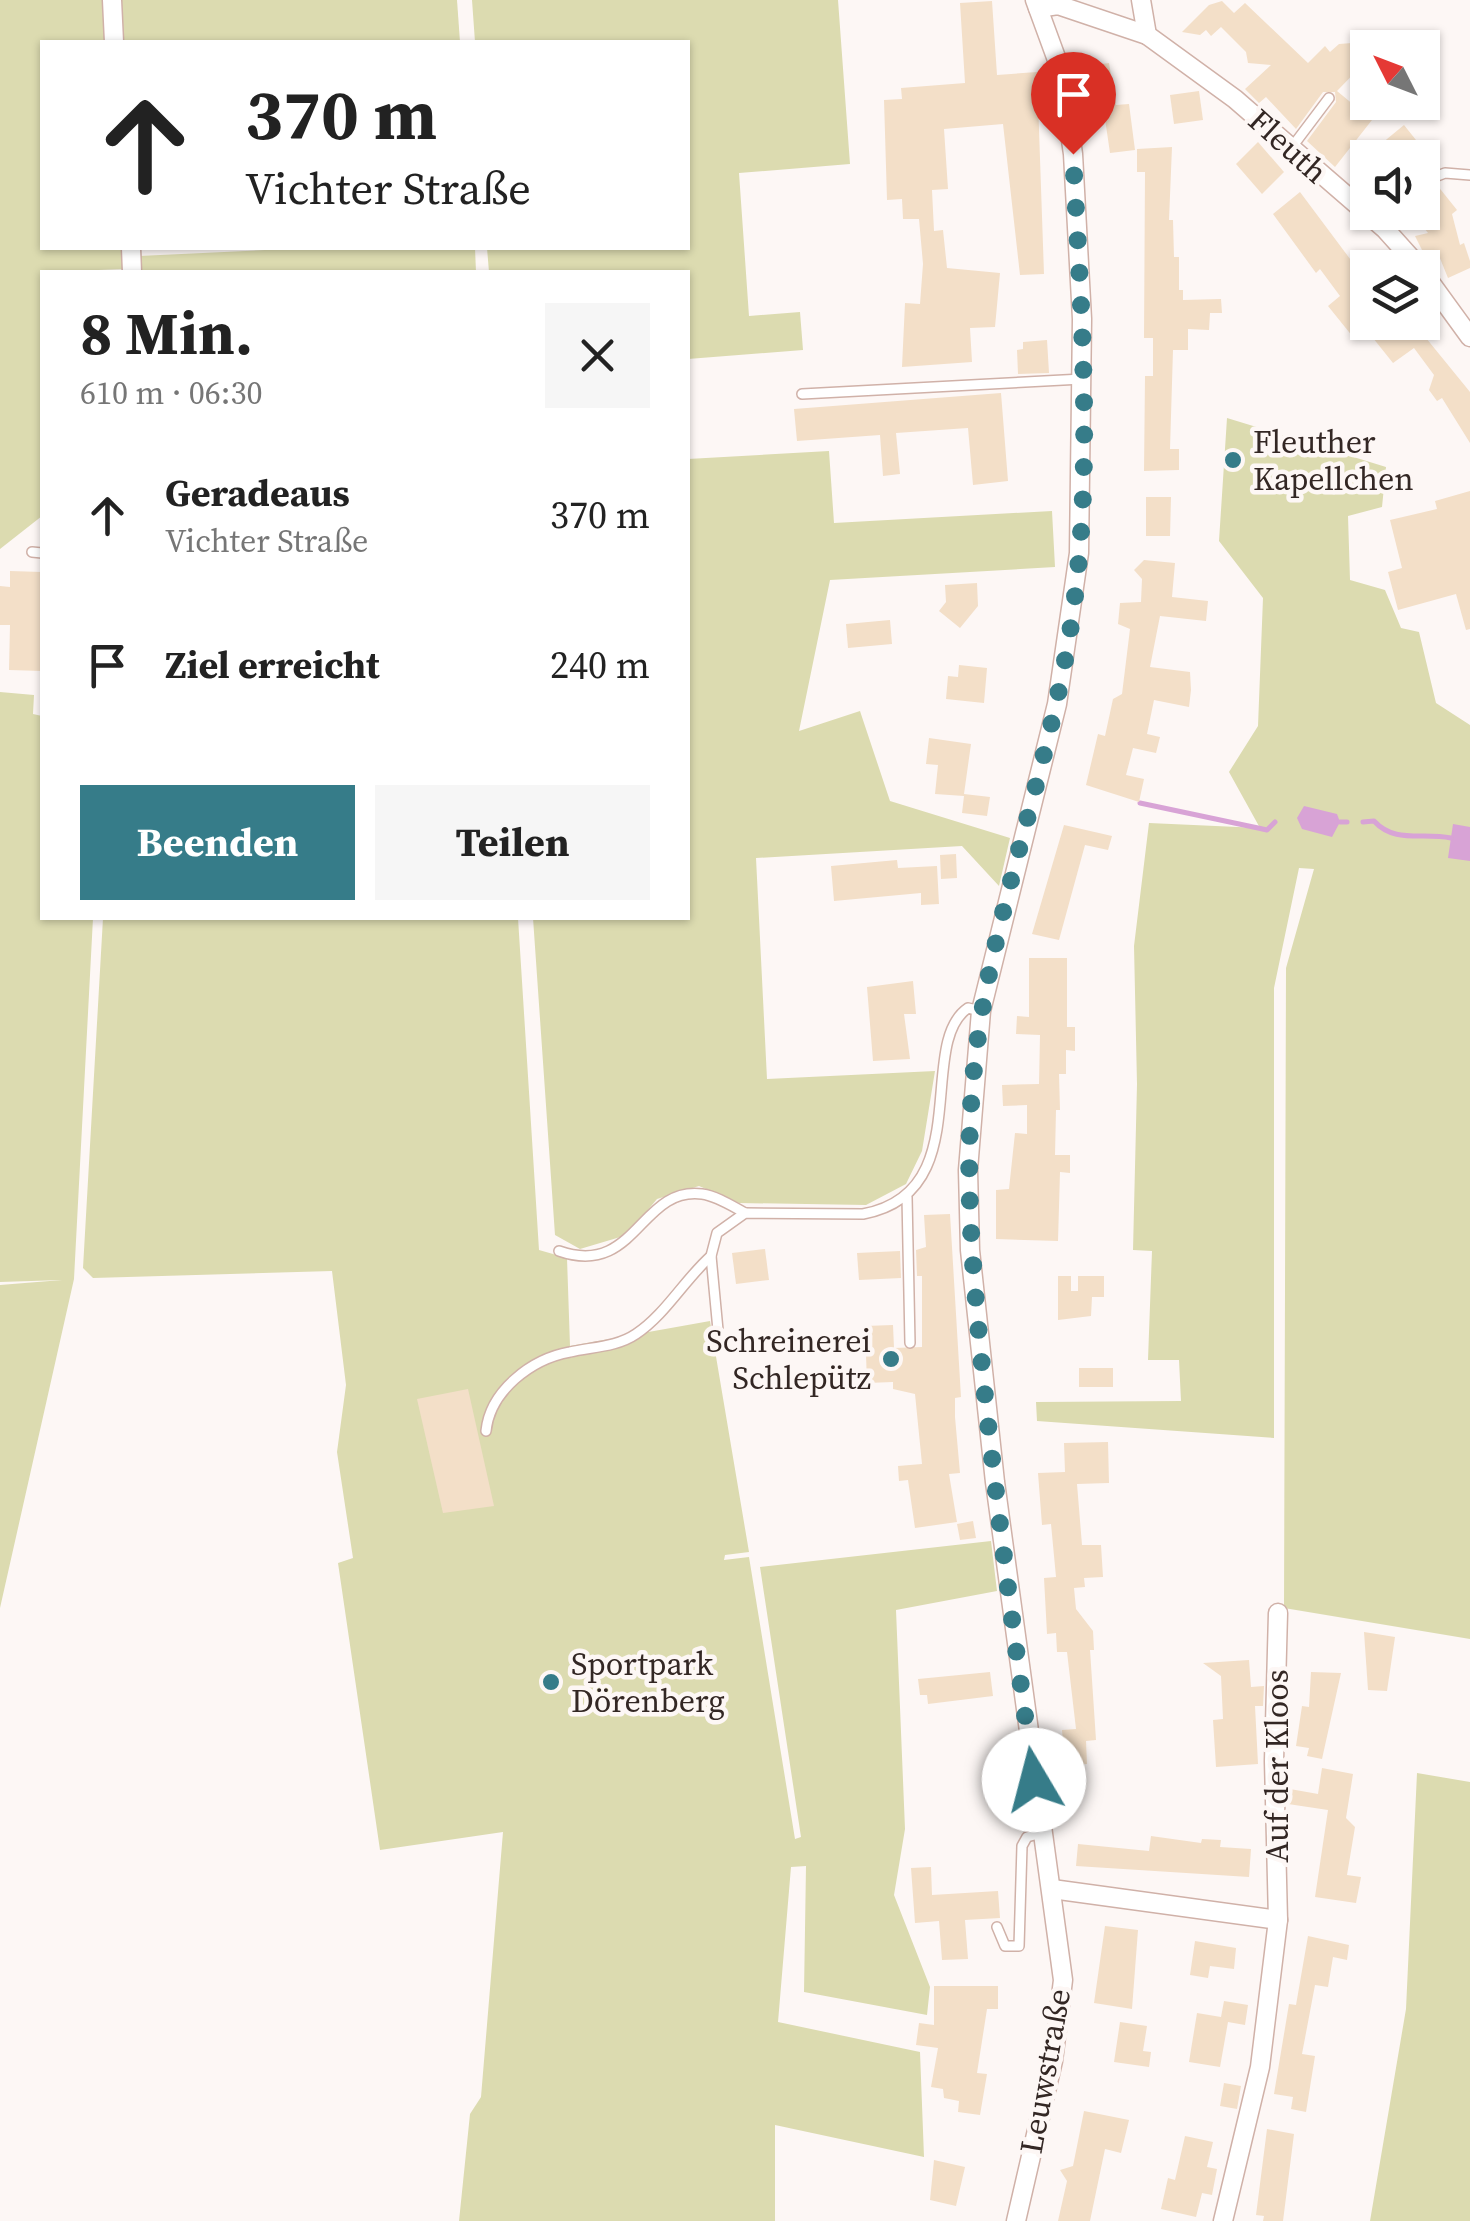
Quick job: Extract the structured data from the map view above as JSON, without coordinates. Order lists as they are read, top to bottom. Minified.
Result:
{"streets":{"street":["Fleuth","Auf der Kloos","Leuwstraße"]},"crossings":[["Fleuth","Leuwstraße"]],"places":["Fleuther Kapellchen","Schreinerei Schlepütz","Sportpark Dörenberg"],"north":"top left","page":{"turn":["370 m","Vichter Straße"],"heading":["8 Min.","610 m · 06:30"],"list":[{"name":"Geradeaus","note":"Vichter Straße","value":"370 m"},{"name":"Ziel erreicht","value":"240 m"}],"buttons":["Beenden","Teilen"]}}
